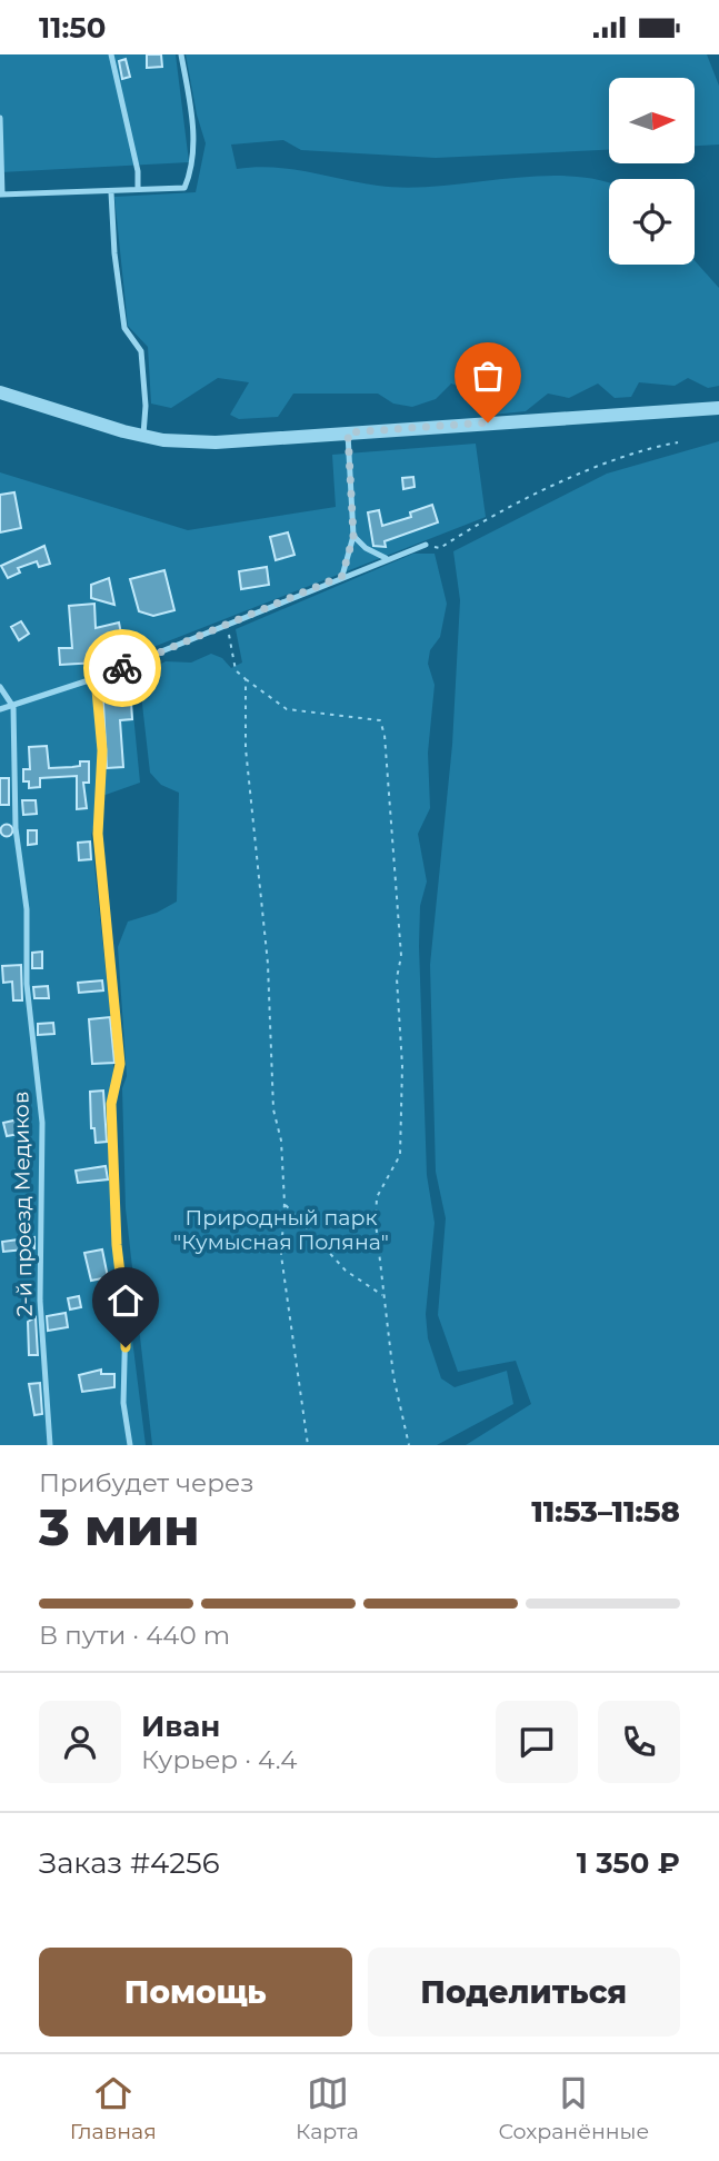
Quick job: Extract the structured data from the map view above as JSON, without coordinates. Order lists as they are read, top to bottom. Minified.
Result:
{"streets":{"lane":["2-й проезд Медиков"]},"parks":["Природный парк \"Кумысная Поляна\""],"north":"right","page":{"status":"11:50","heading":["3 мин","Прибудет через","11:53–11:58"],"panel":["Иван","Курьер · 4.4","Заказ #4256","1 350 ₽"],"bar":"В пути · 440 m","buttons":["Помощь","Поделиться"],"tabs":["Главная","Карта","Сохранённые"]}}
